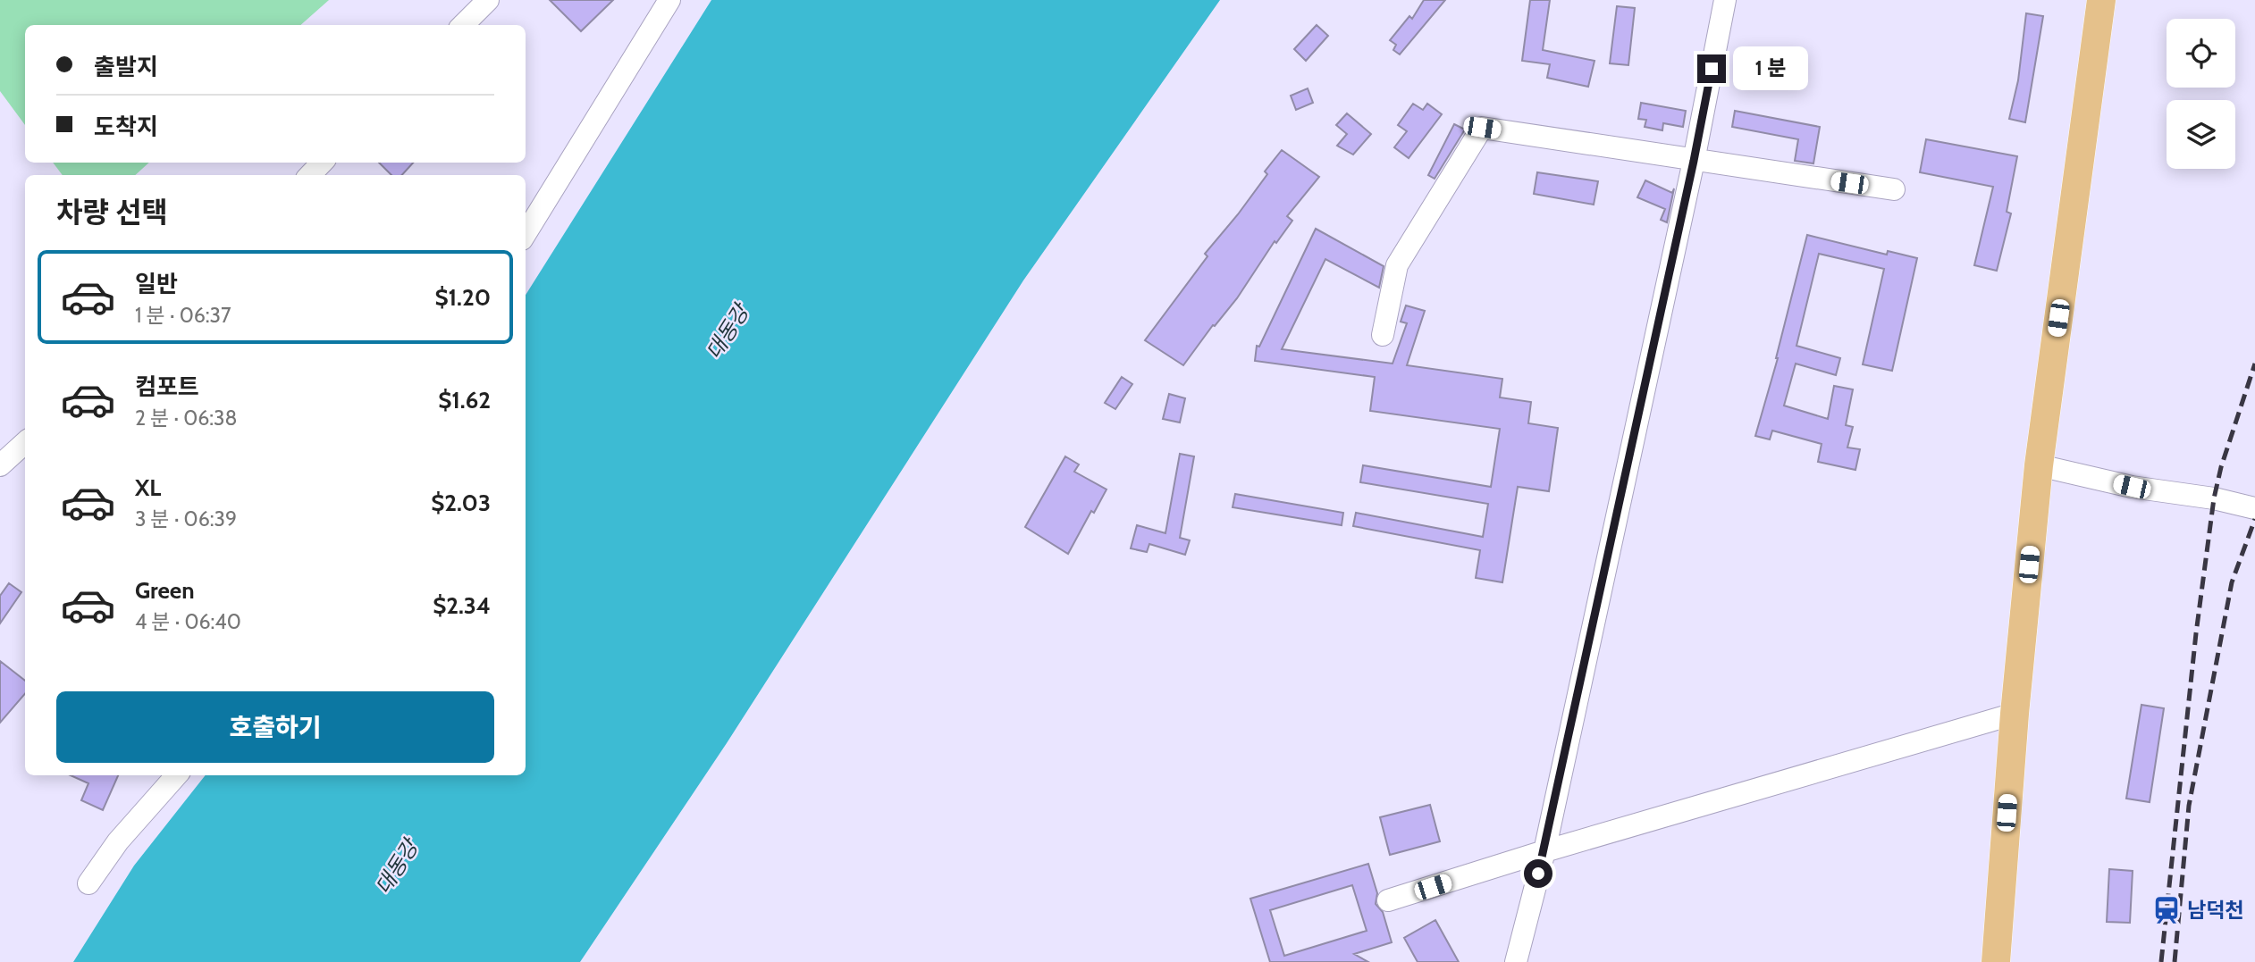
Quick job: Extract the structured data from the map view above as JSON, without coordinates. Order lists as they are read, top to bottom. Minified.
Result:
{"water":["대동강"],"places":{"station":["남덕천"]},"page":{"banner":["출발지","도착지"],"bubble":"1 분","heading":"차량 선택","list":[{"name":"일반","note":"1 분 · 06:37","value":"$1.20"},{"name":"컴포트","note":"2 분 · 06:38","value":"$1.62"},{"name":"XL","note":"3 분 · 06:39","value":"$2.03"},{"name":"Green","note":"4 분 · 06:40","value":"$2.34"}],"buttons":"호출하기"}}
